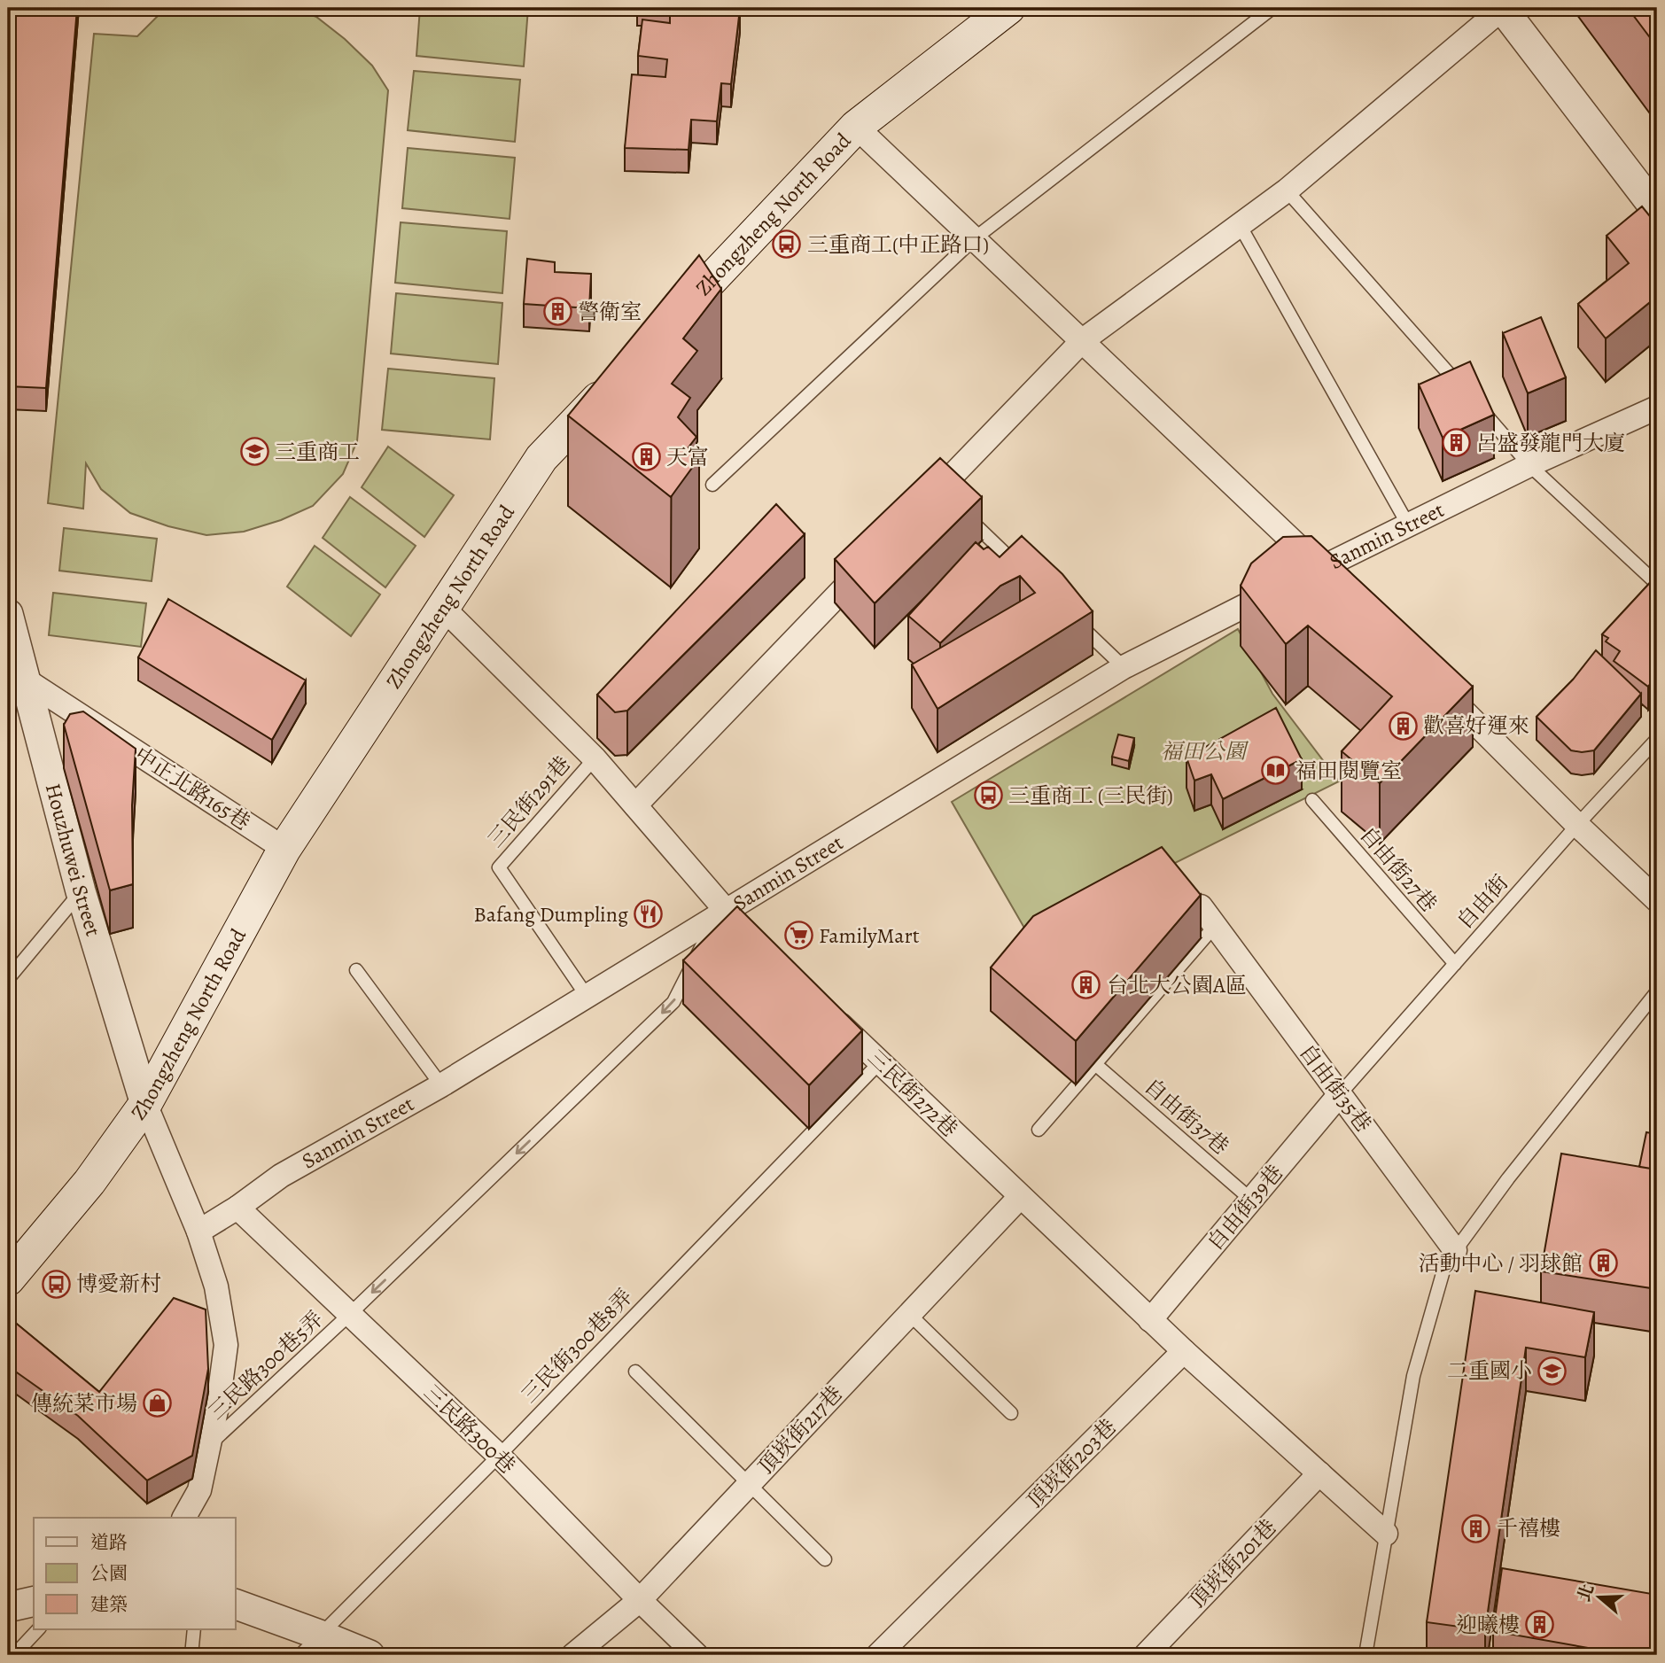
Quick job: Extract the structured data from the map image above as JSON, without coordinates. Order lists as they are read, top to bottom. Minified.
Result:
{"streets":{"main road":["Zhongzheng North Road"],"street":["Sanmin Street","中正北路165巷","Houzhuwei Street","自由街35巷","三民街272巷","自由街39巷","三民路300巷","頂崁街217巷","頂崁街203巷","頂崁街201巷"],"lane":["三民街291巷","自由街27巷","自由街","自由街37巷","三民街300巷8弄","三民路300巷5弄"]},"crossings":[["Zhongzheng North Road","中正北路165巷"],["Zhongzheng North Road","Houzhuwei Street"],["Sanmin Street","三民街291巷"],["Sanmin Street","三民路300巷5弄"],["Sanmin Street","三民路300巷"],["中正北路165巷","Houzhuwei Street"],["自由街27巷","自由街"],["自由街","自由街35巷"],["自由街","自由街39巷"],["自由街35巷","自由街39巷"],["三民街272巷","自由街39巷"],["三民街272巷","三民街300巷8弄"],["三民街272巷","頂崁街217巷"],["自由街37巷","自由街39巷"],["三民街300巷8弄","三民路300巷"],["三民路300巷5弄","三民路300巷"],["三民路300巷","頂崁街217巷"]],"one_way":["三民路300巷5弄"],"parks":["福田公園"],"places":{"bus stop":["三重商工(中正路口)","三重商工 (三民街)","博愛新村"],"building":["警衛室","呂盛發龍門大廈","天富","歡喜好運來","台北大公園A區","活動中心 / 羽球館","千禧樓","迎曦樓"],"school or university":["三重商工","二重國小"],"library":["福田閱覽室"],"restaurant":["Bafang Dumpling"],"supermarket":["FamilyMart"],"shop":["傳統菜市場"]},"legend":["道路","公園","建築"],"north":"left"}
